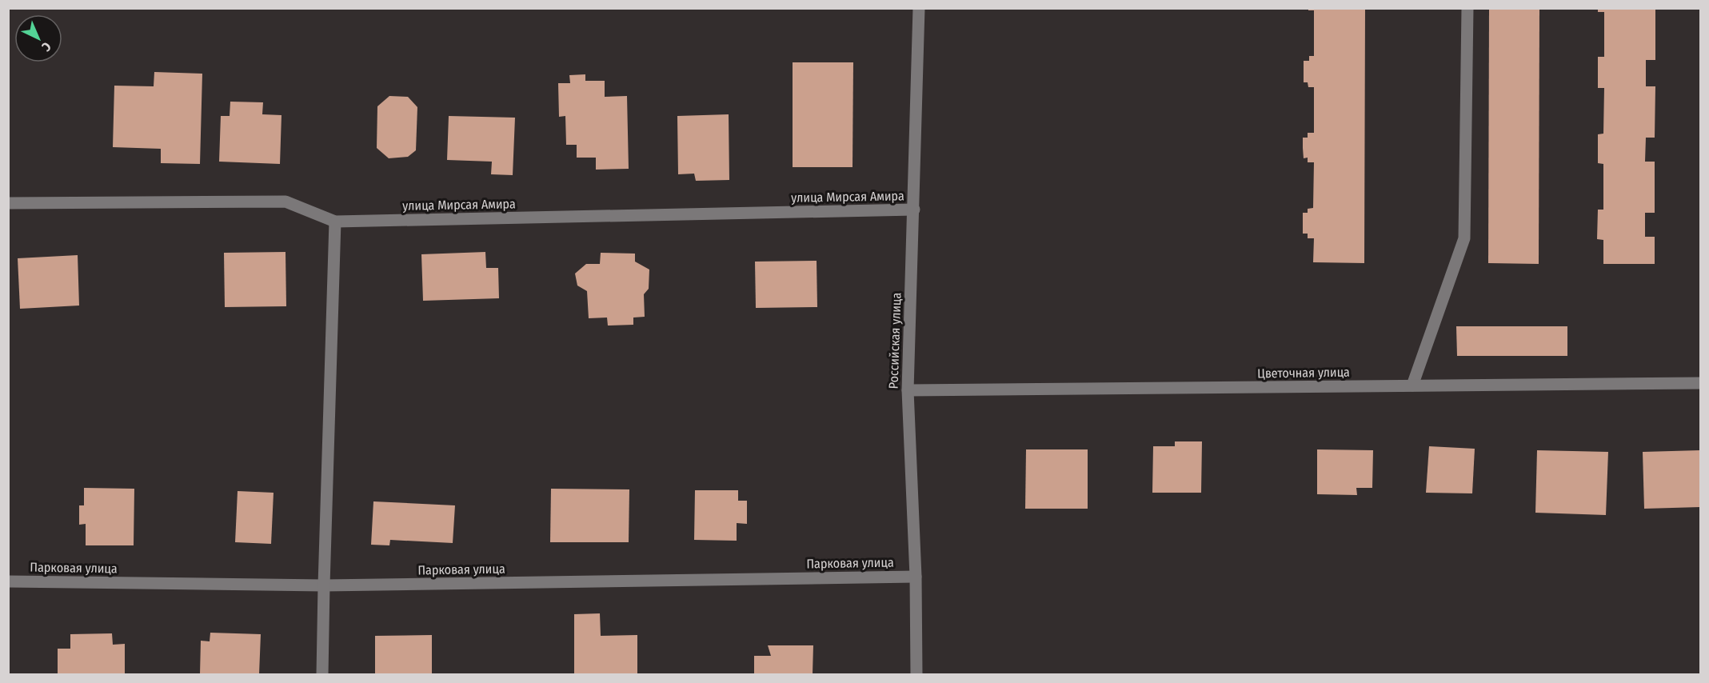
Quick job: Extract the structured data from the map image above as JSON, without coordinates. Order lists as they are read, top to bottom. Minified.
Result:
{"streets":{"street":["улица Мирсая Амира","Российская улица","Цветочная улица","Парковая улица"]},"crossings":[["улица Мирсая Амира","Российская улица"],["Российская улица","Цветочная улица"],["Российская улица","Парковая улица"]],"north":"bottom right"}
